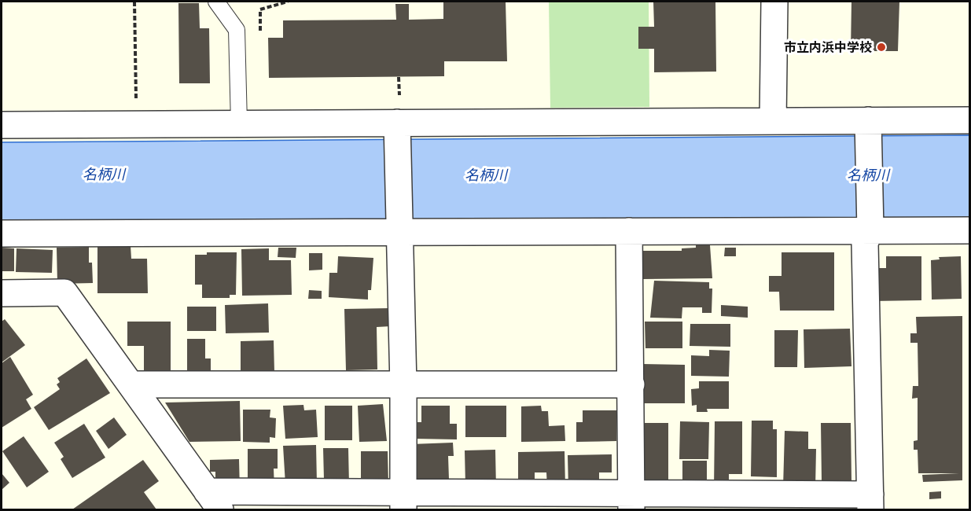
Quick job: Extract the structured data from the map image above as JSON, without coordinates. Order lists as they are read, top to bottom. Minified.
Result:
{"water":["名柄川"],"places":["市立内浜中学校"]}
